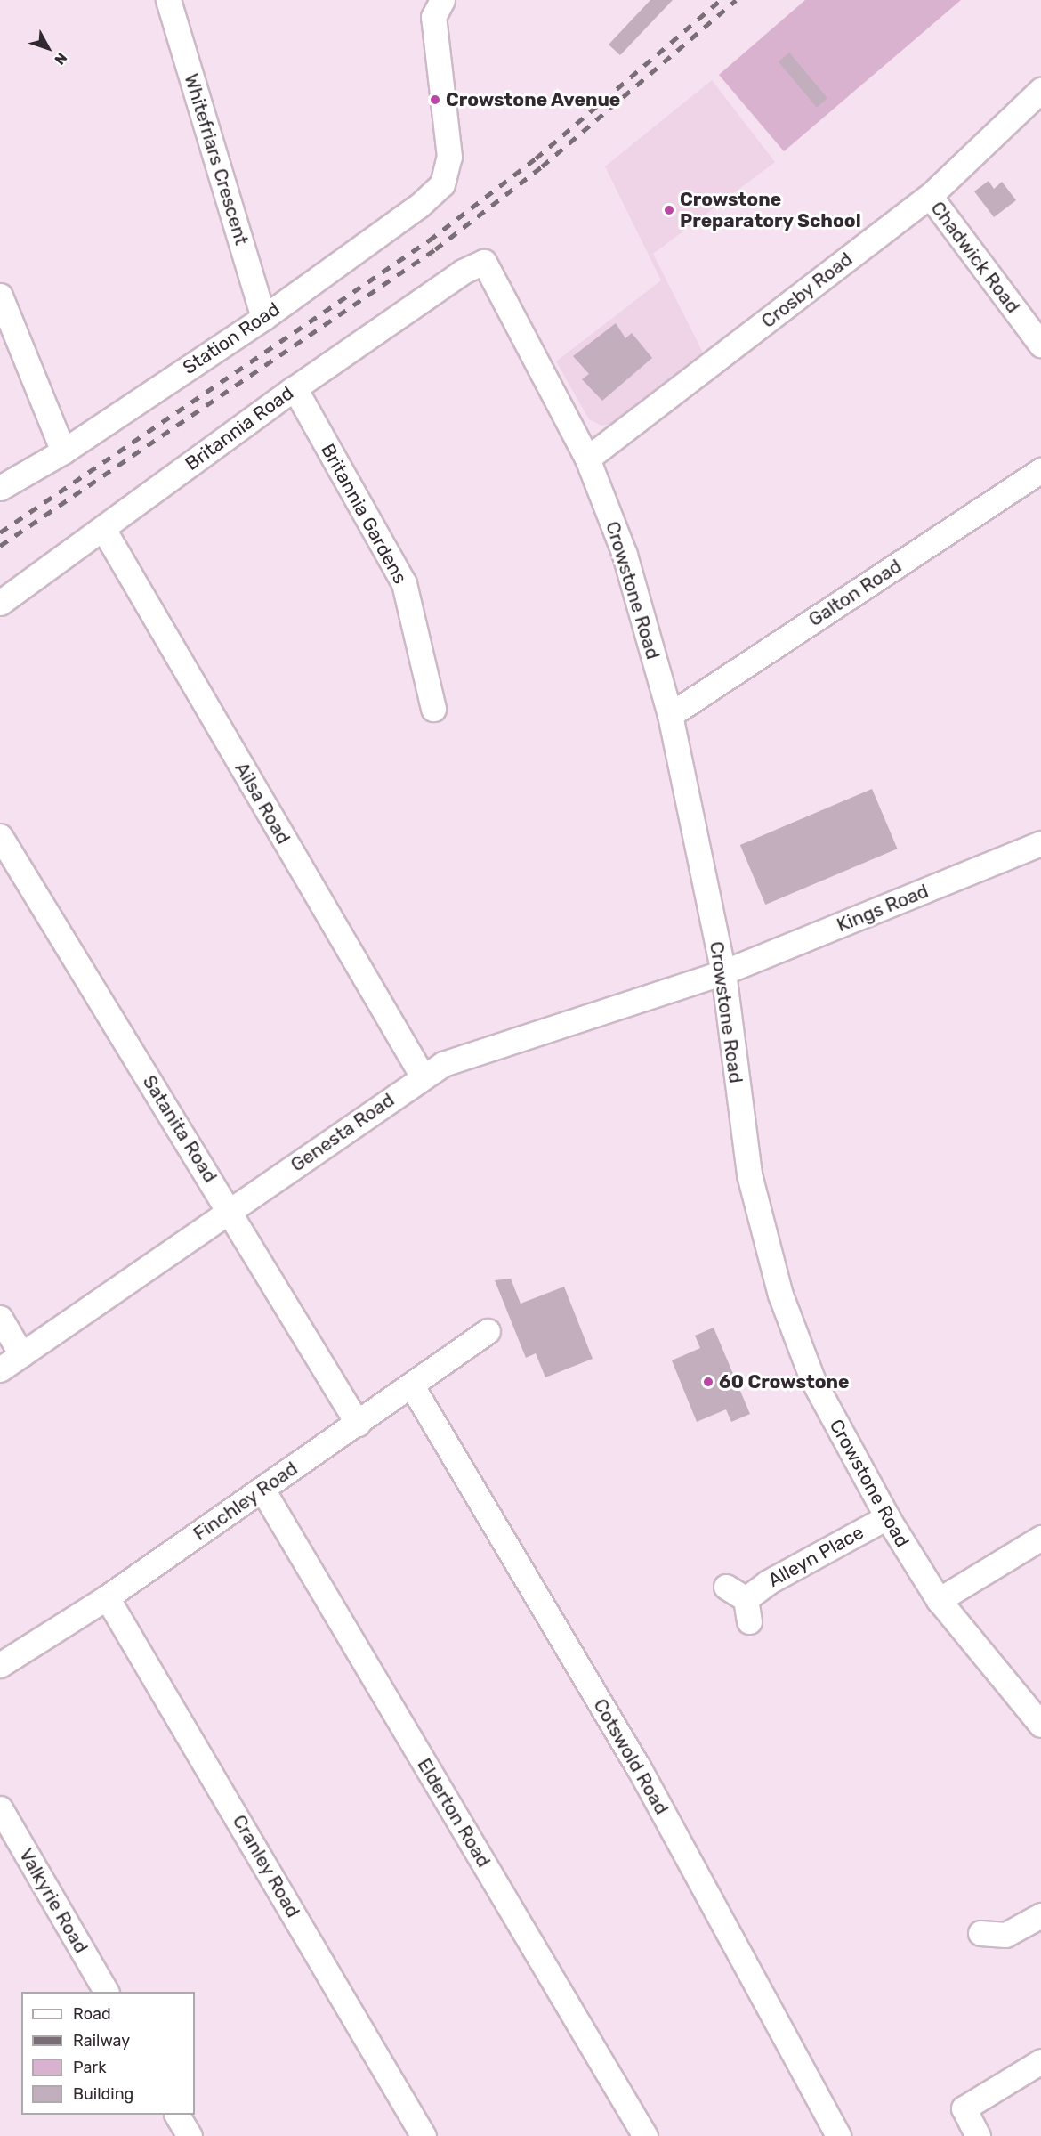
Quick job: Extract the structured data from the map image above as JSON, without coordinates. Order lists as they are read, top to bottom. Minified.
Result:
{"streets":{"street":["Whitefriars Crescent","Chadwick Road","Crosby Road","Station Road","Britannia Road","Britannia Gardens","Crowstone Road","Galton Road","Ailsa Road","Kings Road","Satanita Road","Genesta Road","Finchley Road","Alleyn Place","Cotswold Road","Elderton Road","Cranley Road","Valkyrie Road"]},"crossings":[["Whitefriars Crescent","Station Road"],["Chadwick Road","Crosby Road"],["Crosby Road","Crowstone Road"],["Britannia Road","Britannia Gardens"],["Britannia Road","Crowstone Road"],["Britannia Road","Ailsa Road"],["Crowstone Road","Galton Road"],["Crowstone Road","Kings Road"],["Crowstone Road","Genesta Road"],["Crowstone Road","Alleyn Place"],["Ailsa Road","Genesta Road"],["Kings Road","Genesta Road"],["Satanita Road","Genesta Road"],["Satanita Road","Finchley Road"],["Finchley Road","Cotswold Road"],["Finchley Road","Elderton Road"],["Finchley Road","Cranley Road"]],"places":["Crowstone Avenue","Crowstone Preparatory School","60 Crowstone"],"legend":["Road","Railway","Park","Building"],"north":"bottom right"}
